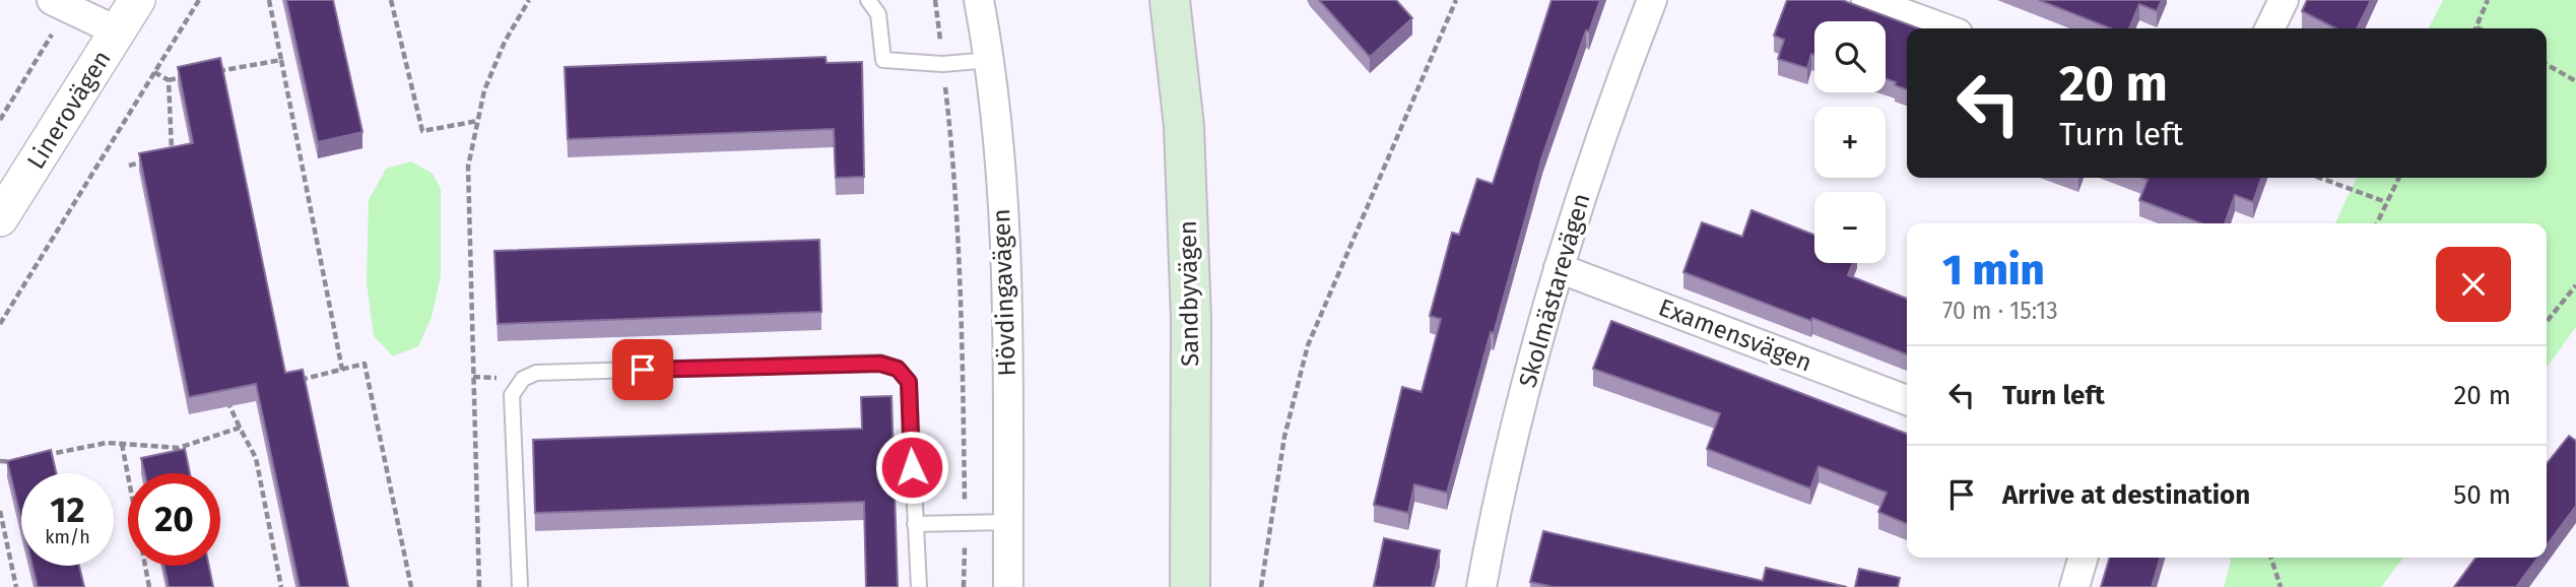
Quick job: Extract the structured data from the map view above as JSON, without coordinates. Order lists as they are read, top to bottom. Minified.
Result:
{"streets":{"main road":["Sandbyvägen"],"street":["Linerovägen","Skolmästarevägen","Hövdingavägen","Examensvägen"]},"crossings":[["Skolmästarevägen","Examensvägen"]],"page":{"map_buttons":["+","−"],"turn":["20 m","Turn left"],"heading":["1 min","70 m · 15:13"],"list":[{"name":"Turn left","value":"20 m"},{"name":"Arrive at destination","value":"50 m"}],"speed":"12 km/h","limit":"20"}}
